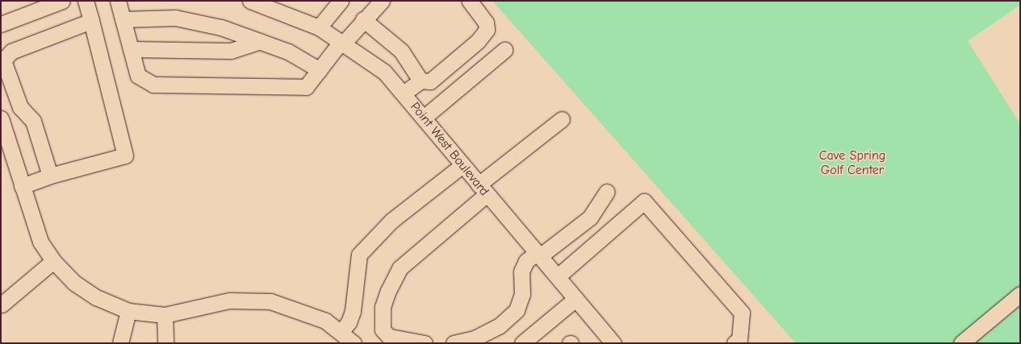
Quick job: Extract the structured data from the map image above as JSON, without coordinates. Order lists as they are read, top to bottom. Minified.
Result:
{"streets":{"street":["Point West Boulevard"]},"parks":["Cave Spring Golf Center"]}
